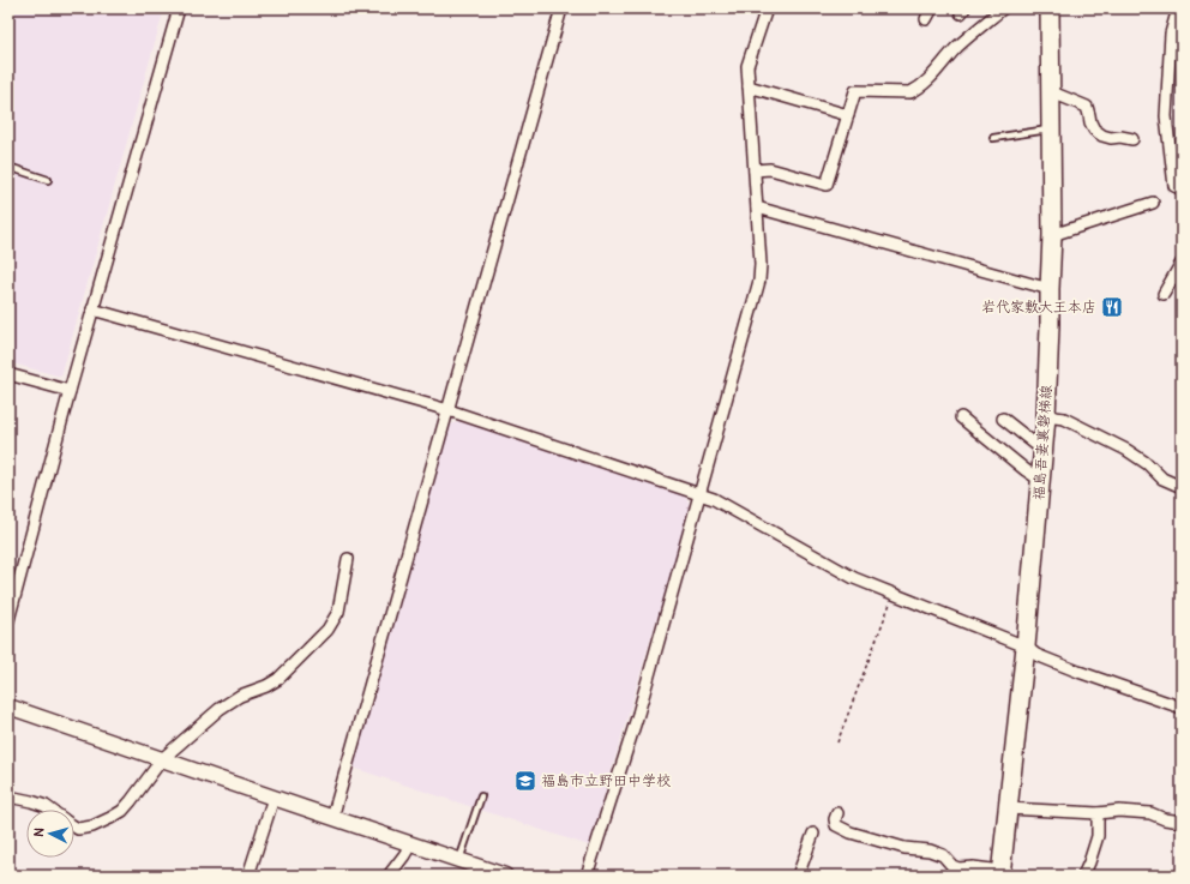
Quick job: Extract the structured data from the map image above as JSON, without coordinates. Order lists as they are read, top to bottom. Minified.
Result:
{"streets":{"main road":["福島吾妻裏磐梯線"]},"places":{"restaurant":["岩代家敷大王本店"],"school or university":["福島市立野田中学校"]},"north":"left"}
